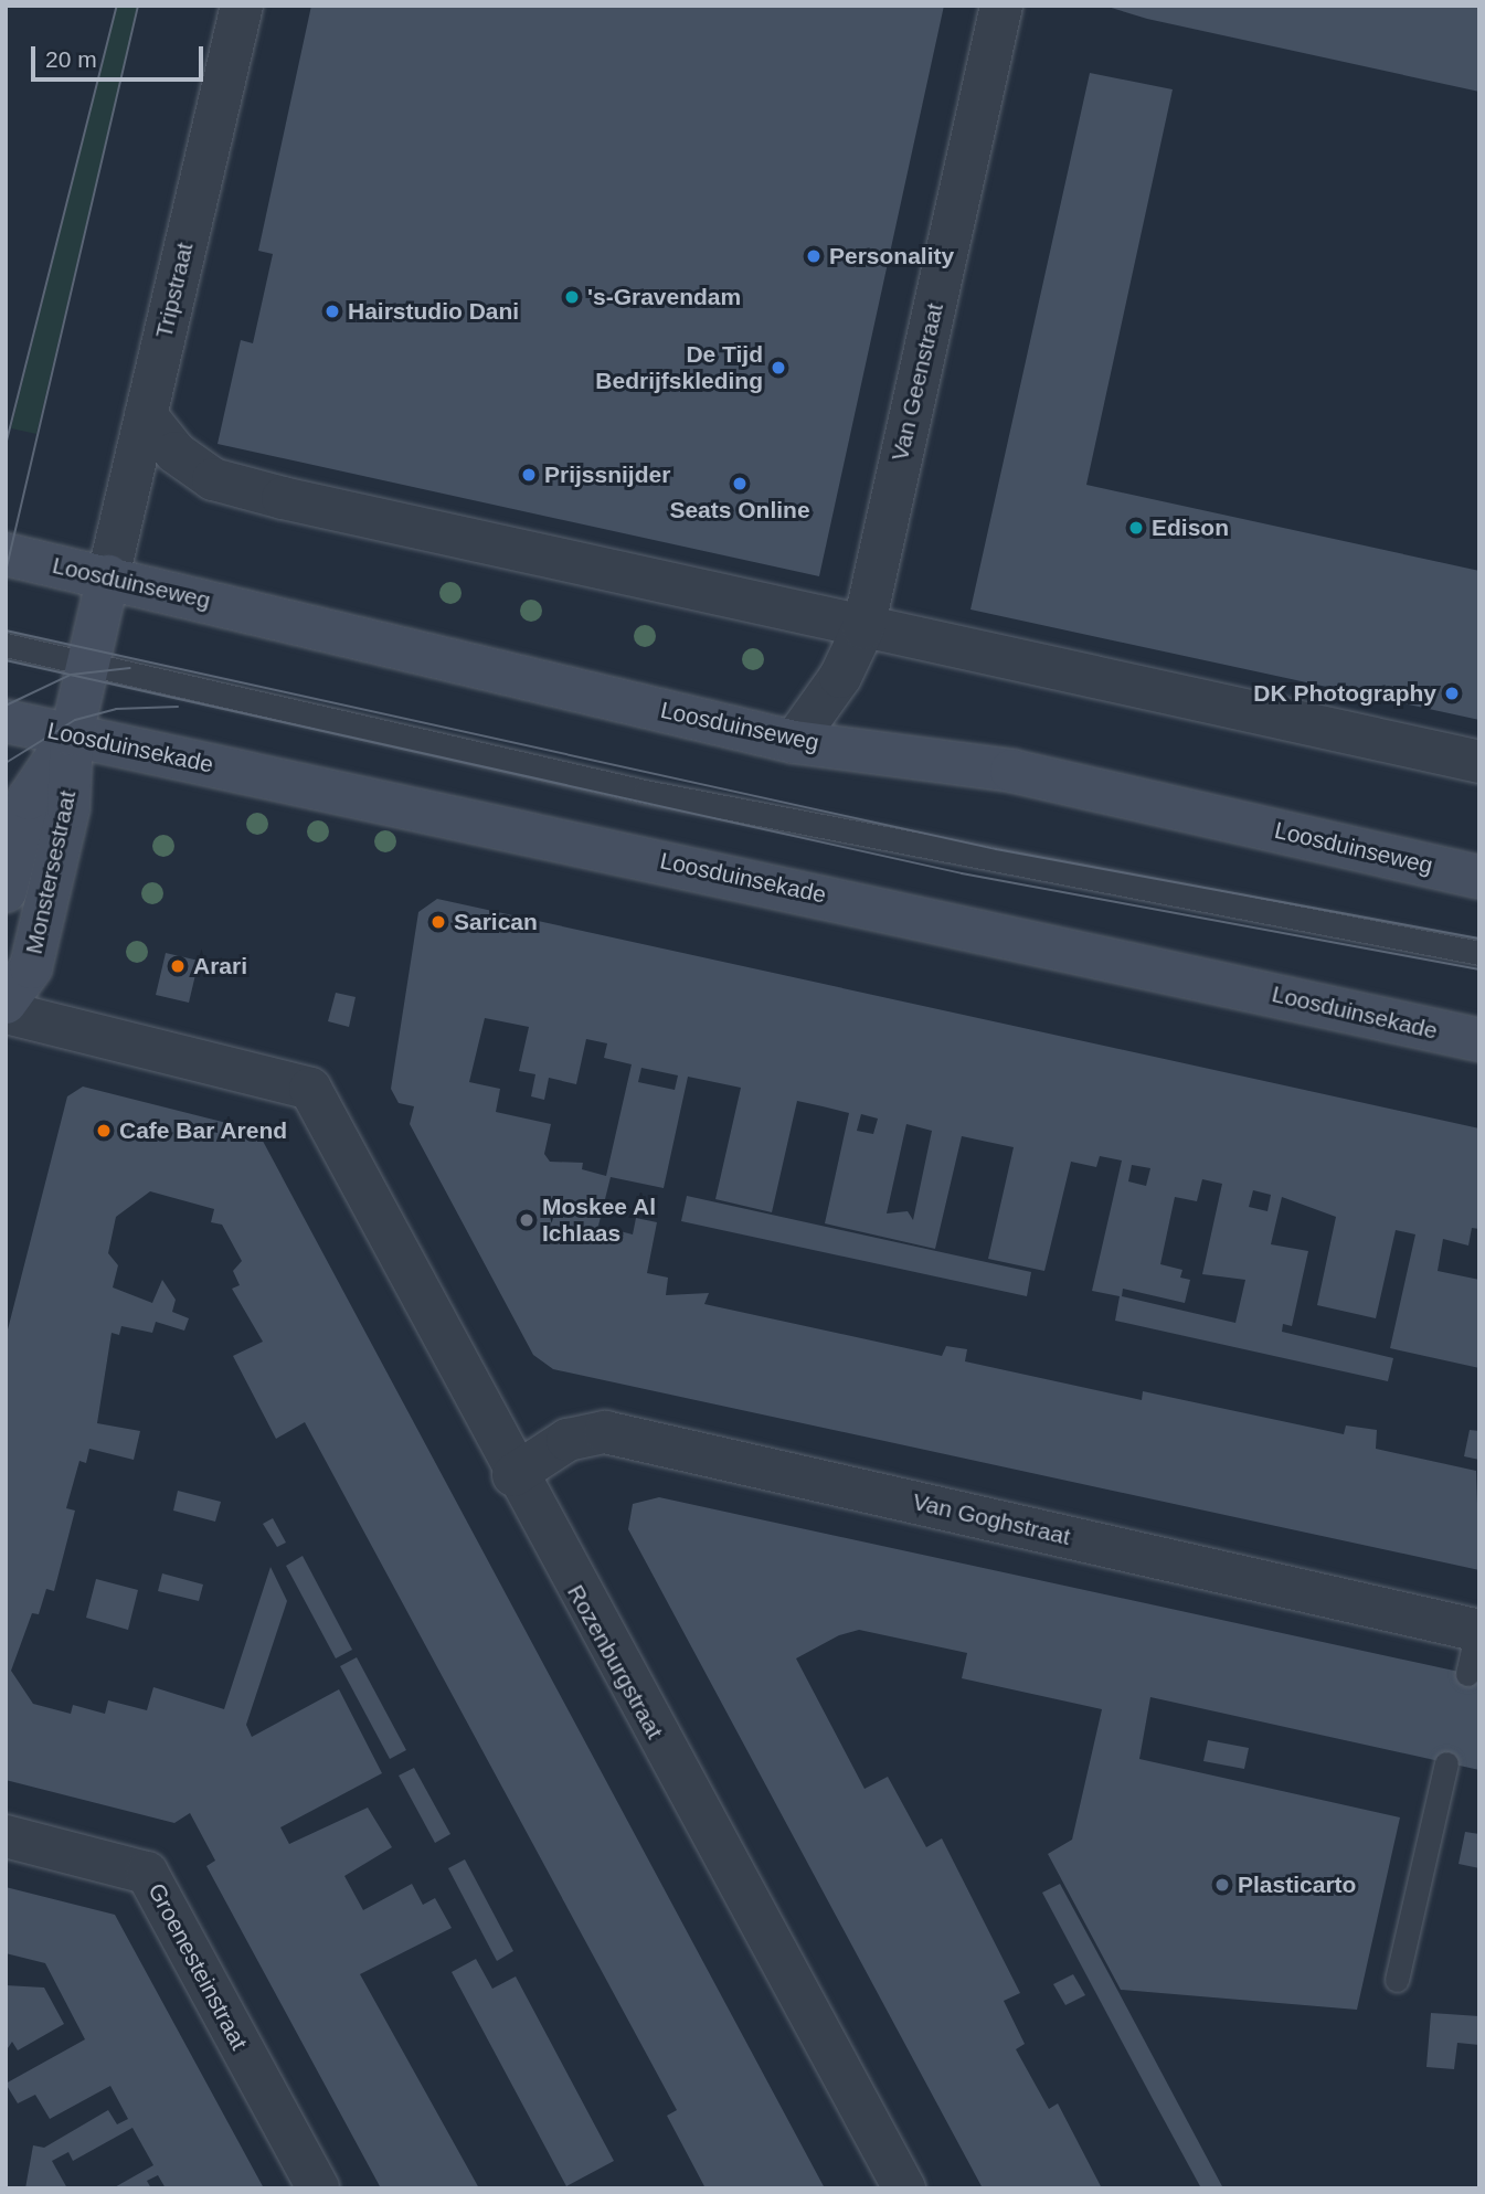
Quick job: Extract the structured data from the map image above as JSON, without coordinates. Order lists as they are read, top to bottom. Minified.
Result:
{"streets":{"main road":["Loosduinseweg","Loosduinsekade","Monstersestraat"],"street":["Tripstraat","Van Geenstraat","Van Goghstraat","Rozenburgstraat","Groenesteinstraat"]},"crossings":[["Tripstraat","Loosduinseweg"],["Tripstraat","Monstersestraat"],["Van Geenstraat","Loosduinseweg"],["Loosduinseweg","Monstersestraat"],["Loosduinsekade","Monstersestraat"],["Van Goghstraat","Rozenburgstraat"]],"places":["Personality","'s-Gravendam","Hairstudio Dani","De Tijd Bedrijfskleding","Prijssnijder","Seats Online","Edison","DK Photography","Sarican","Arari","Cafe Bar Arend","Moskee Al Ichlaas","Plasticarto"],"scale_bar":"20 m"}
